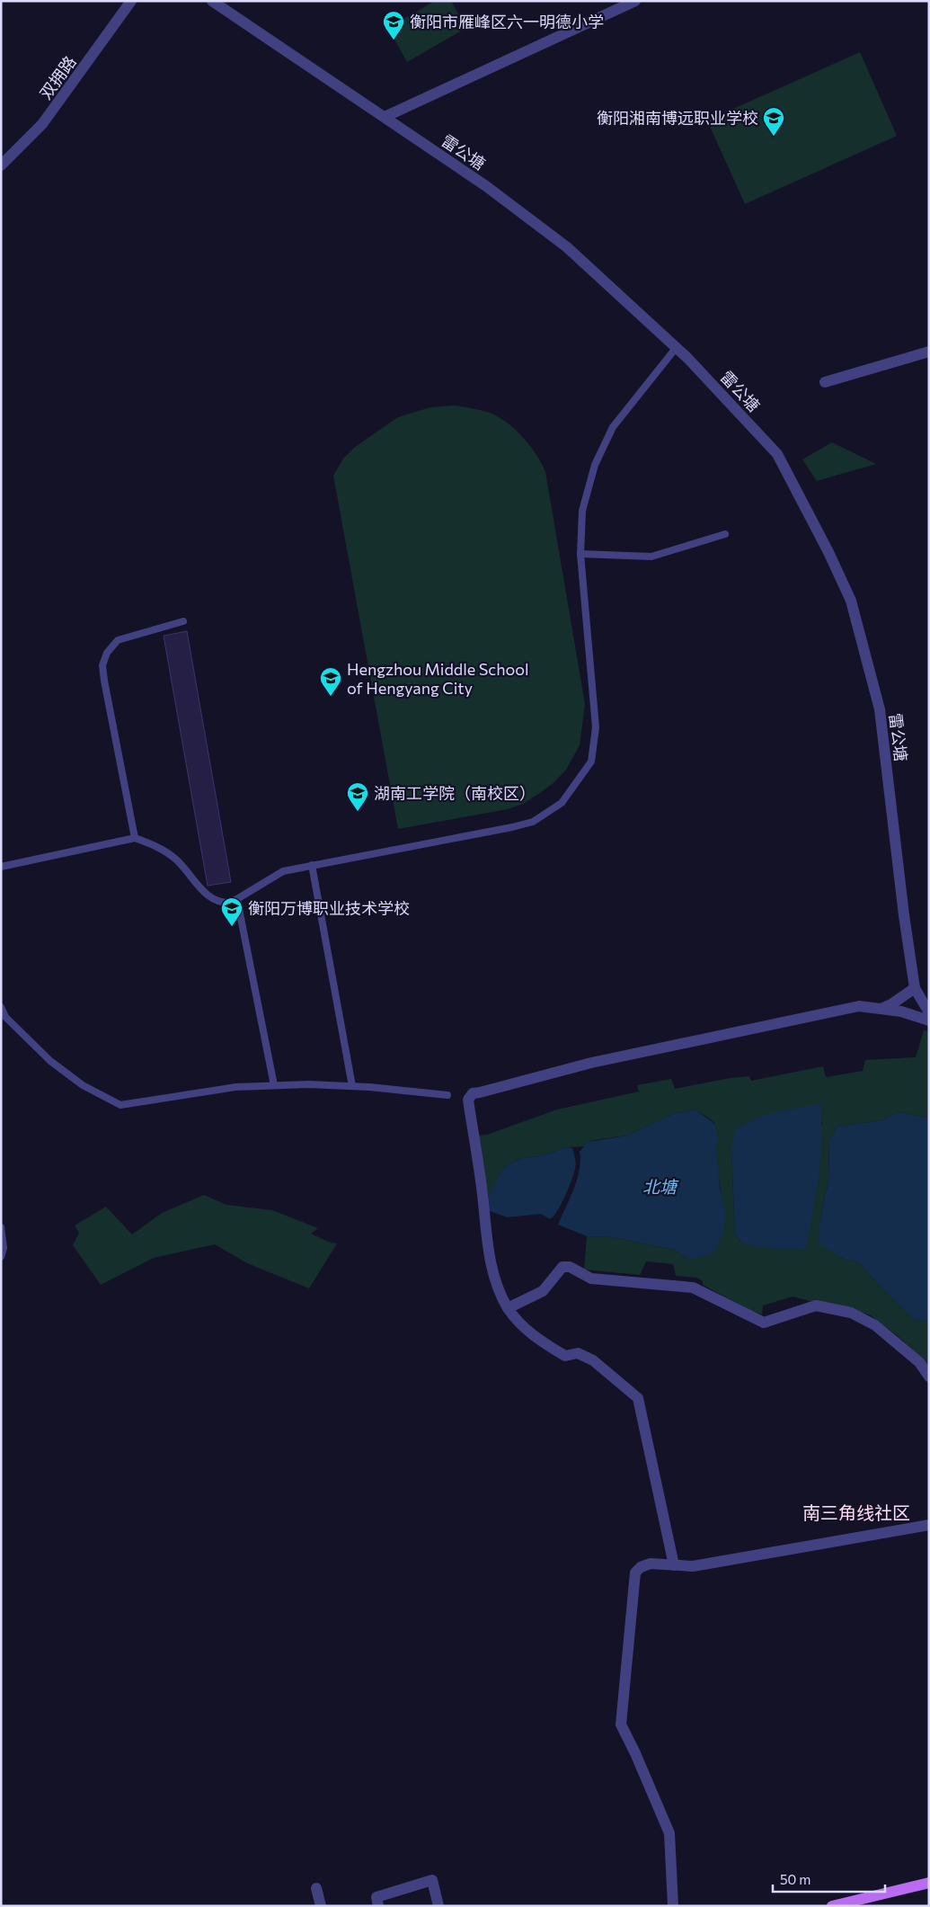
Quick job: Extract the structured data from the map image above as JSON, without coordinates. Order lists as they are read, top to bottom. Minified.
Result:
{"streets":{"street":["双拥路","雷公塘"]},"districts":["南三角线社区"],"water":["北塘"],"places":{"school or university":["衡阳市雁峰区六一明德小学","衡阳湘南博远职业学校","Hengzhou Middle School of Hengyang City","湖南工学院（南校区）","衡阳万博职业技术学校"]},"scale_bar":"50 m"}
